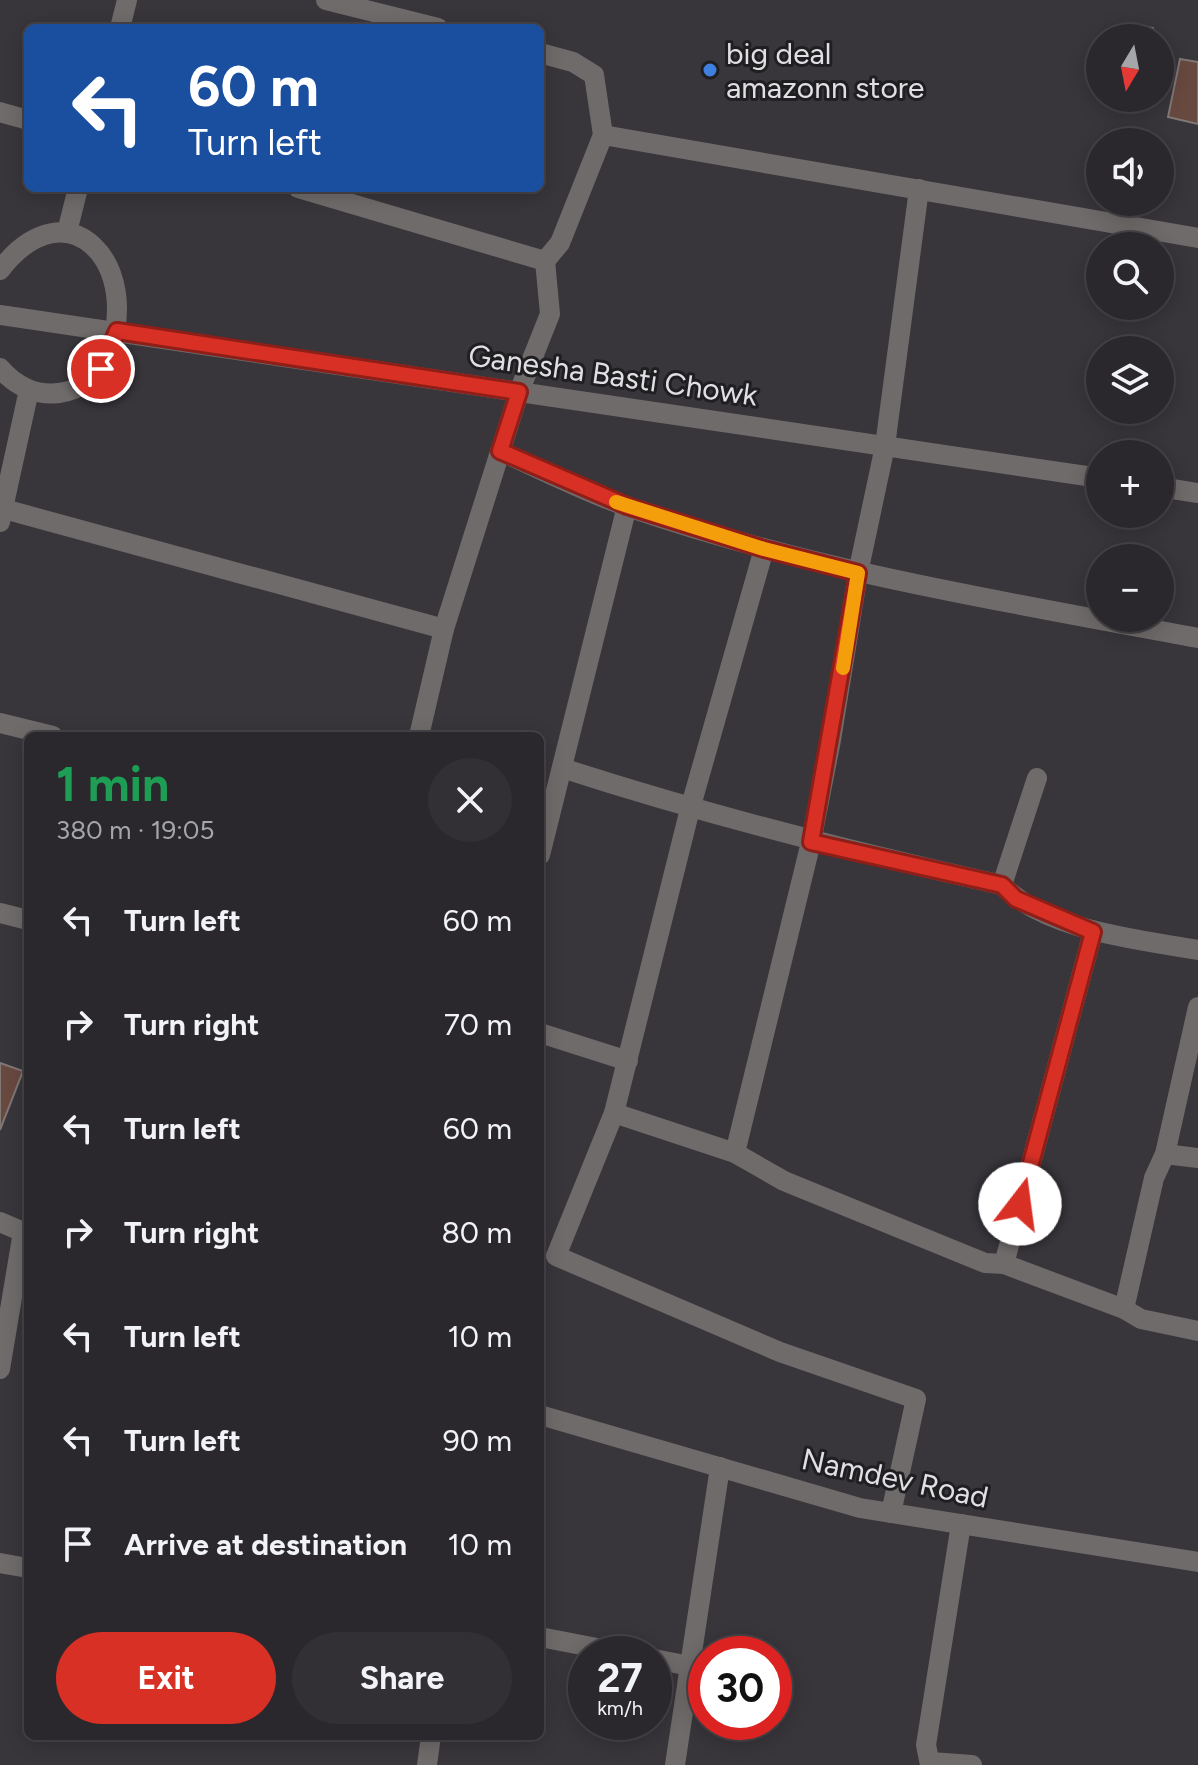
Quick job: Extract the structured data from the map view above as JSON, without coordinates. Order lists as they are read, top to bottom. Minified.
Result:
{"streets":{"street":["Ganesha Basti Chowk","Namdev Road"]},"places":["big deal amazonn store"],"north":"bottom","page":{"map_buttons":["+","−"],"turn":["60 m","Turn left"],"heading":["1 min","380 m · 19:05"],"list":[{"name":"Turn left","value":"60 m"},{"name":"Turn right","value":"70 m"},{"name":"Turn left","value":"60 m"},{"name":"Turn right","value":"80 m"},{"name":"Turn left","value":"10 m"},{"name":"Turn left","value":"90 m"},{"name":"Arrive at destination","value":"10 m"}],"buttons":["Exit","Share"],"speed":"27 km/h","limit":"30"}}
